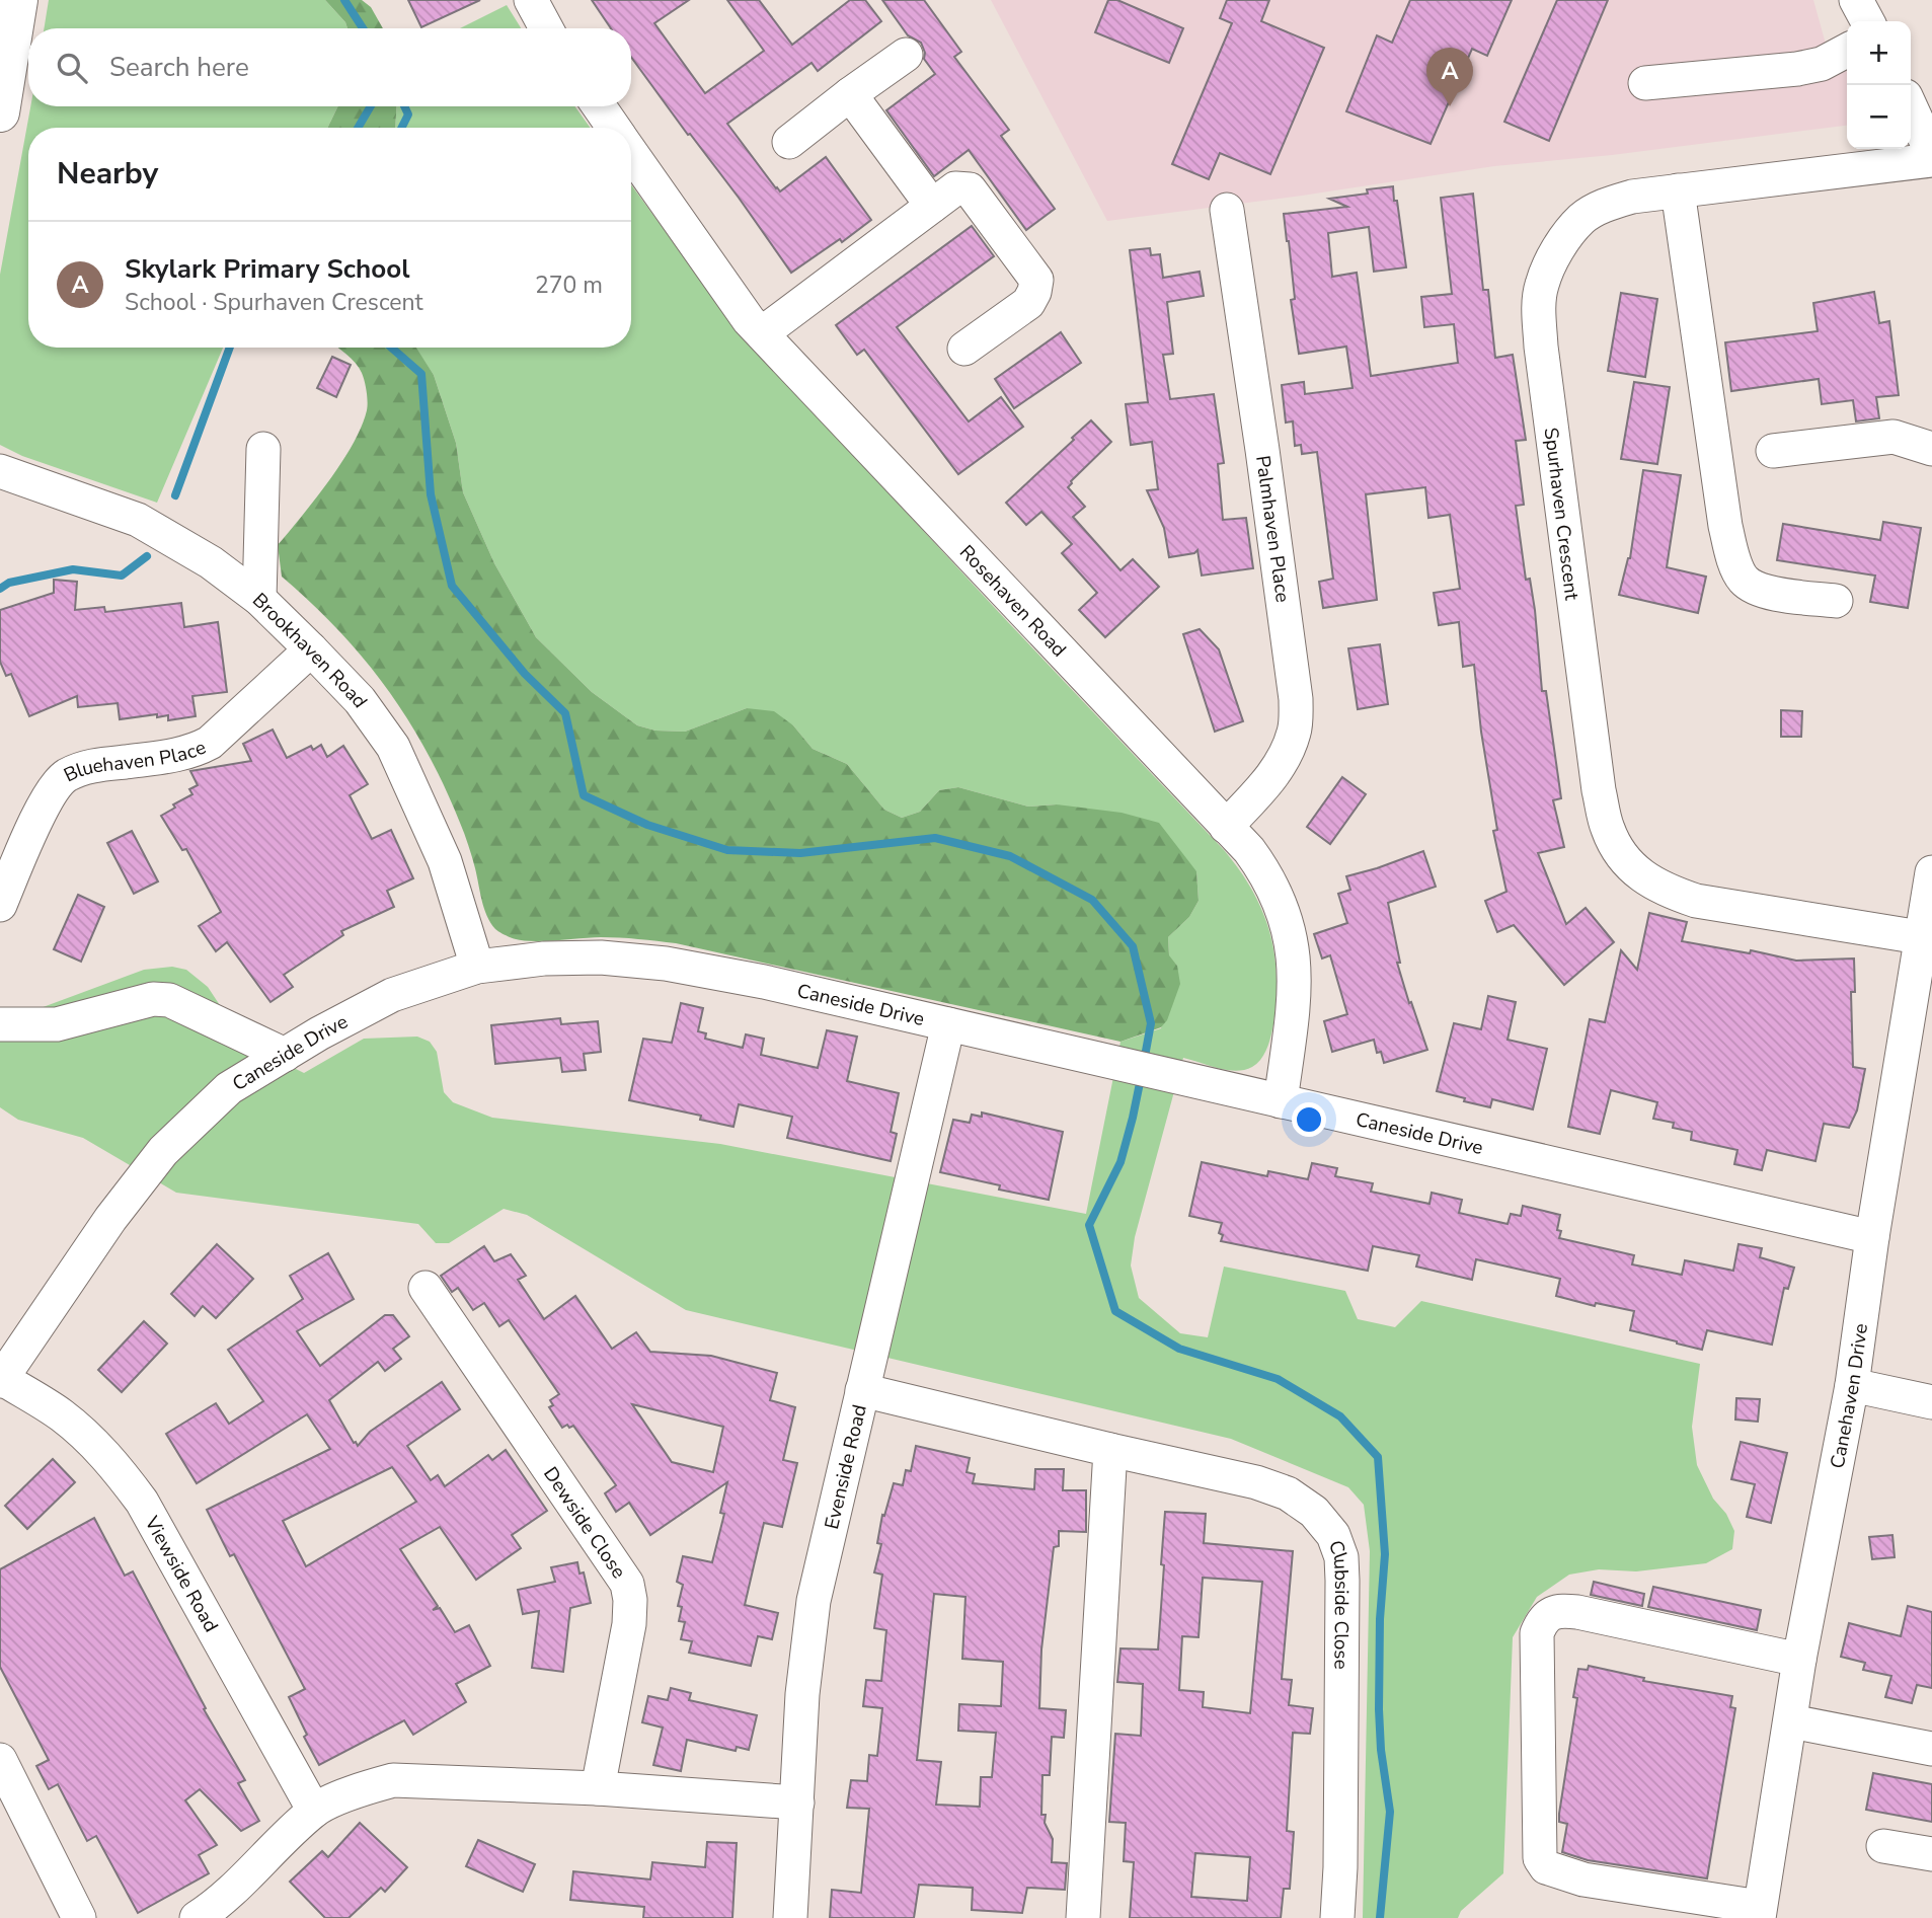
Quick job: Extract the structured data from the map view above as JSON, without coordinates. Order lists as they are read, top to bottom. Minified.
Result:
{"streets":{"street":["Spurhaven Crescent","Palmhaven Place","Rosehaven Road","Brookhaven Road","Bluehaven Place","Caneside Drive","Canehaven Drive","Evenside Road","Dewside Close","Viewside Road","Clubside Close"]},"crossings":[["Spurhaven Crescent","Canehaven Drive"],["Palmhaven Place","Rosehaven Road"],["Rosehaven Road","Caneside Drive"],["Brookhaven Road","Bluehaven Place"],["Brookhaven Road","Caneside Drive"],["Caneside Drive","Canehaven Drive"],["Caneside Drive","Evenside Road"],["Caneside Drive","Viewside Road"],["Evenside Road","Clubside Close"]],"page":{"map_buttons":["+","−"],"search":"Search here","pins":"A","heading":"Nearby","list":[{"mark":"A","name":"Skylark Primary School","note":"School · Spurhaven Crescent","value":"270 m"}]}}
